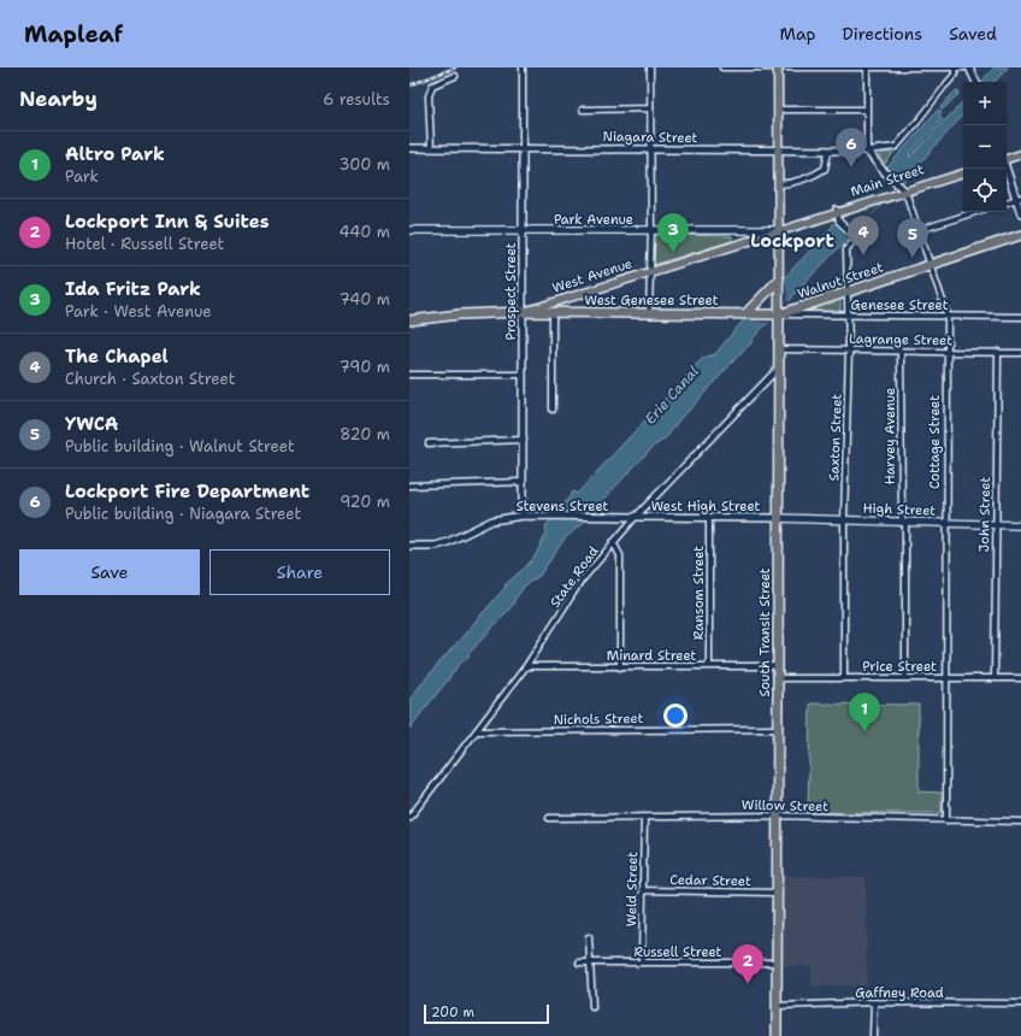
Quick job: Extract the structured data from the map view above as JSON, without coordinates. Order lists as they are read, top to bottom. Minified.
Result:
{"streets":{"highway":["West Avenue","Walnut Street","West Genesee Street","South Transit Street"],"main road":["Main Street","Park Avenue","High Street"],"street":["Niagara Street","Prospect Street","Genesee Street","Lagrange Street","Harvey Avenue","Saxton Street","Cottage Street","Stevens Street","West High Street","John Street","State Road","Ransom Street","Minard Street","Price Street","Nichols Street","Willow Street","Cedar Street","Weld Street","Russell Street","Gaffney Road"]},"crossings":[["Niagara Street","Prospect Street"],["Niagara Street","Cottage Street"],["Niagara Street","South Transit Street"],["Main Street","Park Avenue"],["Main Street","West Avenue"],["Main Street","Saxton Street"],["Main Street","Cottage Street"],["Main Street","South Transit Street"],["Park Avenue","West Avenue"],["Park Avenue","Prospect Street"],["Park Avenue","South Transit Street"],["West Avenue","Prospect Street"],["West Avenue","West Genesee Street"],["West Avenue","South Transit Street"],["Walnut Street","West Genesee Street"],["Walnut Street","Genesee Street"],["Walnut Street","Saxton Street"],["Walnut Street","Cottage Street"],["Walnut Street","South Transit Street"],["Prospect Street","West Genesee Street"],["Prospect Street","Stevens Street"],["West Genesee Street","Genesee Street"],["West Genesee Street","South Transit Street"],["Genesee Street","Saxton Street"],["Genesee Street","Cottage Street"],["Genesee Street","South Transit Street"],["Lagrange Street","Harvey Avenue"],["Lagrange Street","Saxton Street"],["Lagrange Street","Cottage Street"],["Lagrange Street","John Street"],["Lagrange Street","South Transit Street"],["Harvey Avenue","High Street"],["Harvey Avenue","Price Street"],["Saxton Street","High Street"],["Saxton Street","Price Street"],["Cottage Street","High Street"],["Cottage Street","Price Street"],["Cottage Street","Willow Street"],["Stevens Street","West High Street"],["Stevens Street","State Road"],["West High Street","High Street"],["West High Street","State Road"],["West High Street","Ransom Street"],["West High Street","South Transit Street"],["High Street","John Street"],["High Street","South Transit Street"],["John Street","Price Street"],["State Road","South Transit Street"],["State Road","Minard Street"],["State Road","Nichols Street"],["Ransom Street","Minard Street"],["South Transit Street","Minard Street"],["South Transit Street","Price Street"],["South Transit Street","Nichols Street"],["South Transit Street","Willow Street"],["South Transit Street","Cedar Street"],["South Transit Street","Russell Street"],["South Transit Street","Gaffney Road"],["Willow Street","Weld Street"],["Cedar Street","Weld Street"],["Weld Street","Russell Street"]],"districts":["Lockport"],"water":["Erie Canal"],"scale_bar":"200 m","page":{"header":"Mapleaf","nav":["Map","Directions","Saved"],"heading":["Nearby","6 results"],"map_buttons":["+","−"],"pins":["6","3","4","5","1","2"],"list":[{"mark":"1","name":"Altro Park","note":"Park","value":"300 m"},{"mark":"2","name":"Lockport Inn & Suites","note":"Hotel · Russell Street","value":"440 m"},{"mark":"3","name":"Ida Fritz Park","note":"Park · West Avenue","value":"740 m"},{"mark":"4","name":"The Chapel","note":"Church · Saxton Street","value":"790 m"},{"mark":"5","name":"YWCA","note":"Public building · Walnut Street","value":"820 m"},{"mark":"6","name":"Lockport Fire Department","note":"Public building · Niagara Street","value":"920 m"}],"buttons":["Save","Share"],"scale":"200 m"}}
